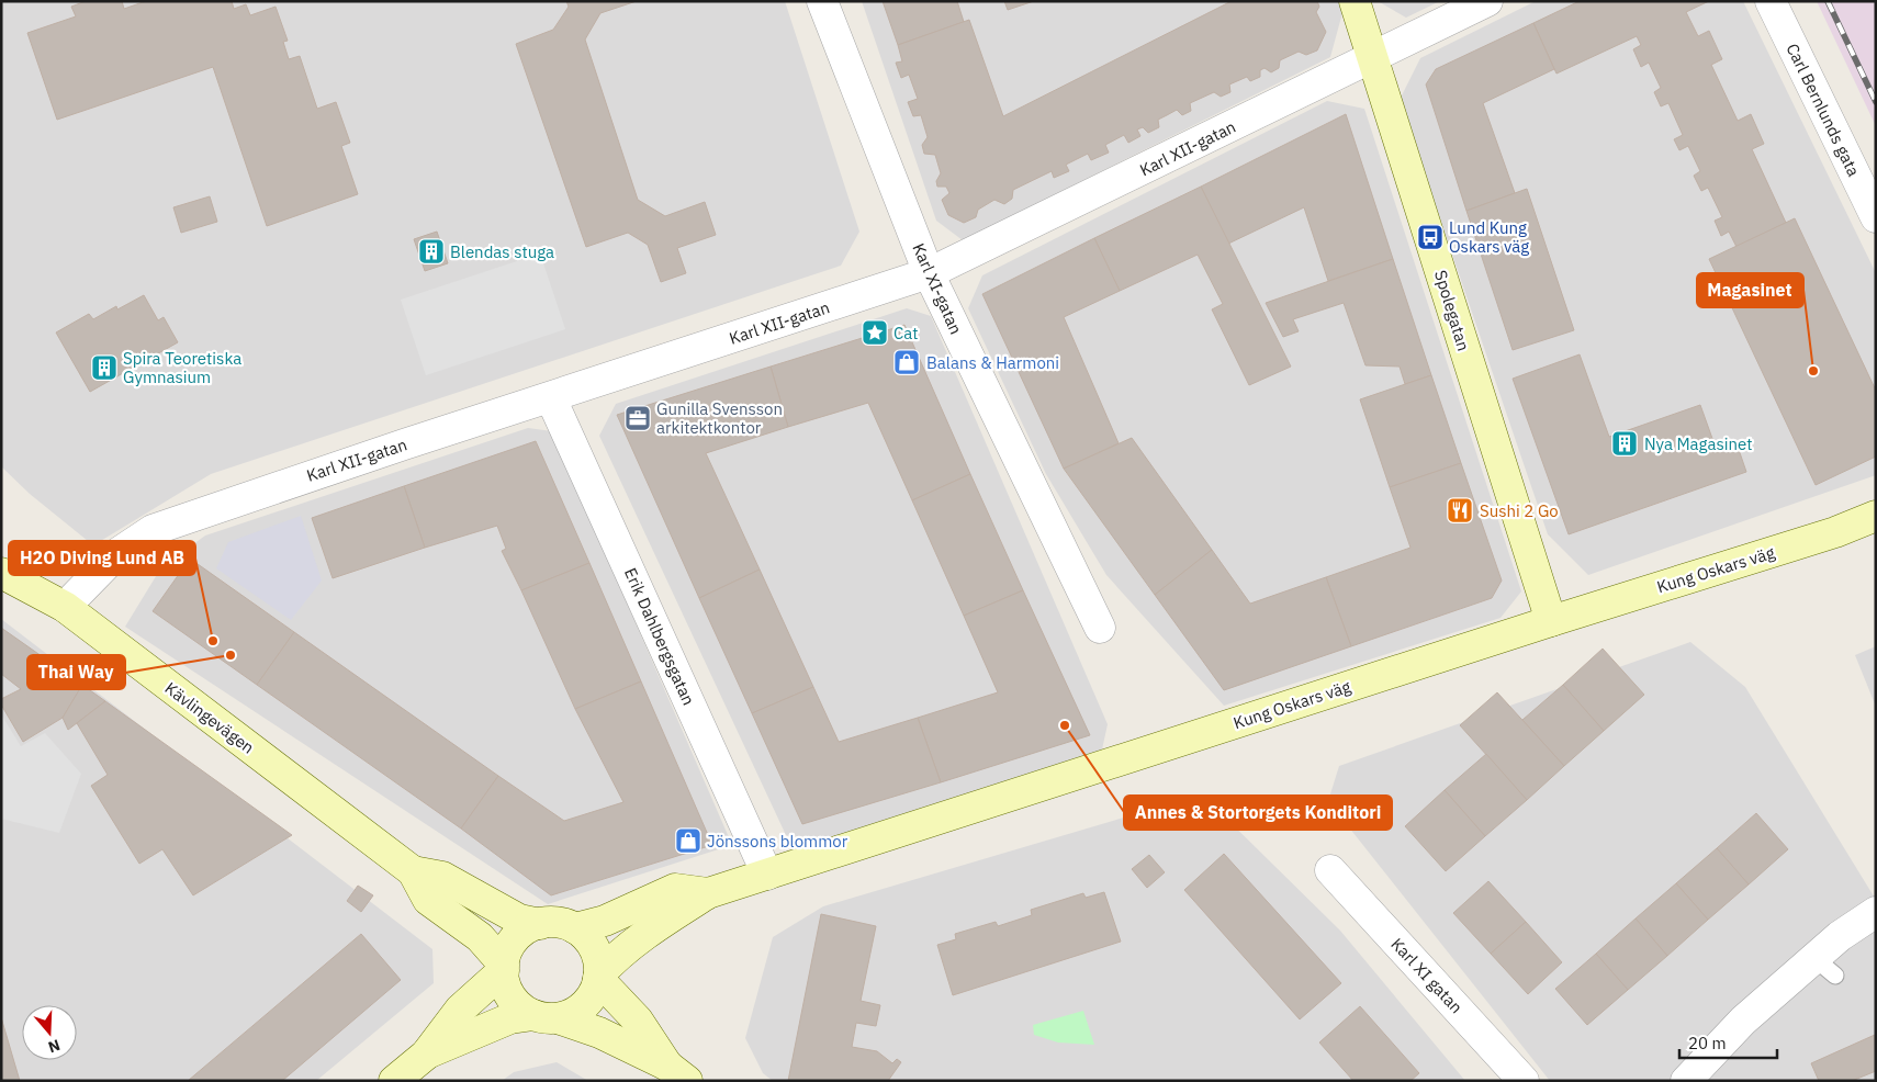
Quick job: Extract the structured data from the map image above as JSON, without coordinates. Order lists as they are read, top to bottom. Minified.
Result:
{"streets":{"main road":["Spolegatan","Kung Oskars väg","Kävlingevägen"],"street":["Carl Bernlunds gata","Karl XII-gatan","Karl XI-gatan","Erik Dahlbergsgatan","Karl XI gatan"]},"crossings":[["Karl XII-gatan","Karl XI-gatan"],["Karl XII-gatan","Spolegatan"],["Karl XII-gatan","Erik Dahlbergsgatan"],["Karl XII-gatan","Kävlingevägen"],["Spolegatan","Kung Oskars väg"],["Kung Oskars väg","Erik Dahlbergsgatan"],["Kung Oskars väg","Kävlingevägen"]],"places":{"bus stop":["Lund Kung Oskars väg"],"building":["Blendas stuga","Spira Teoretiska Gymnasium","Nya Magasinet"],"place":["Cat"],"shop":["Balans & Harmoni","Jönssons blommor"],"other":["Magasinet","H2O Diving Lund AB","Thai Way","Annes & Stortorgets Konditori"],"office":["Gunilla Svensson arkitektkontor"],"restaurant":["Sushi 2 Go"]},"scale_bar":"20 m","north":"bottom"}
